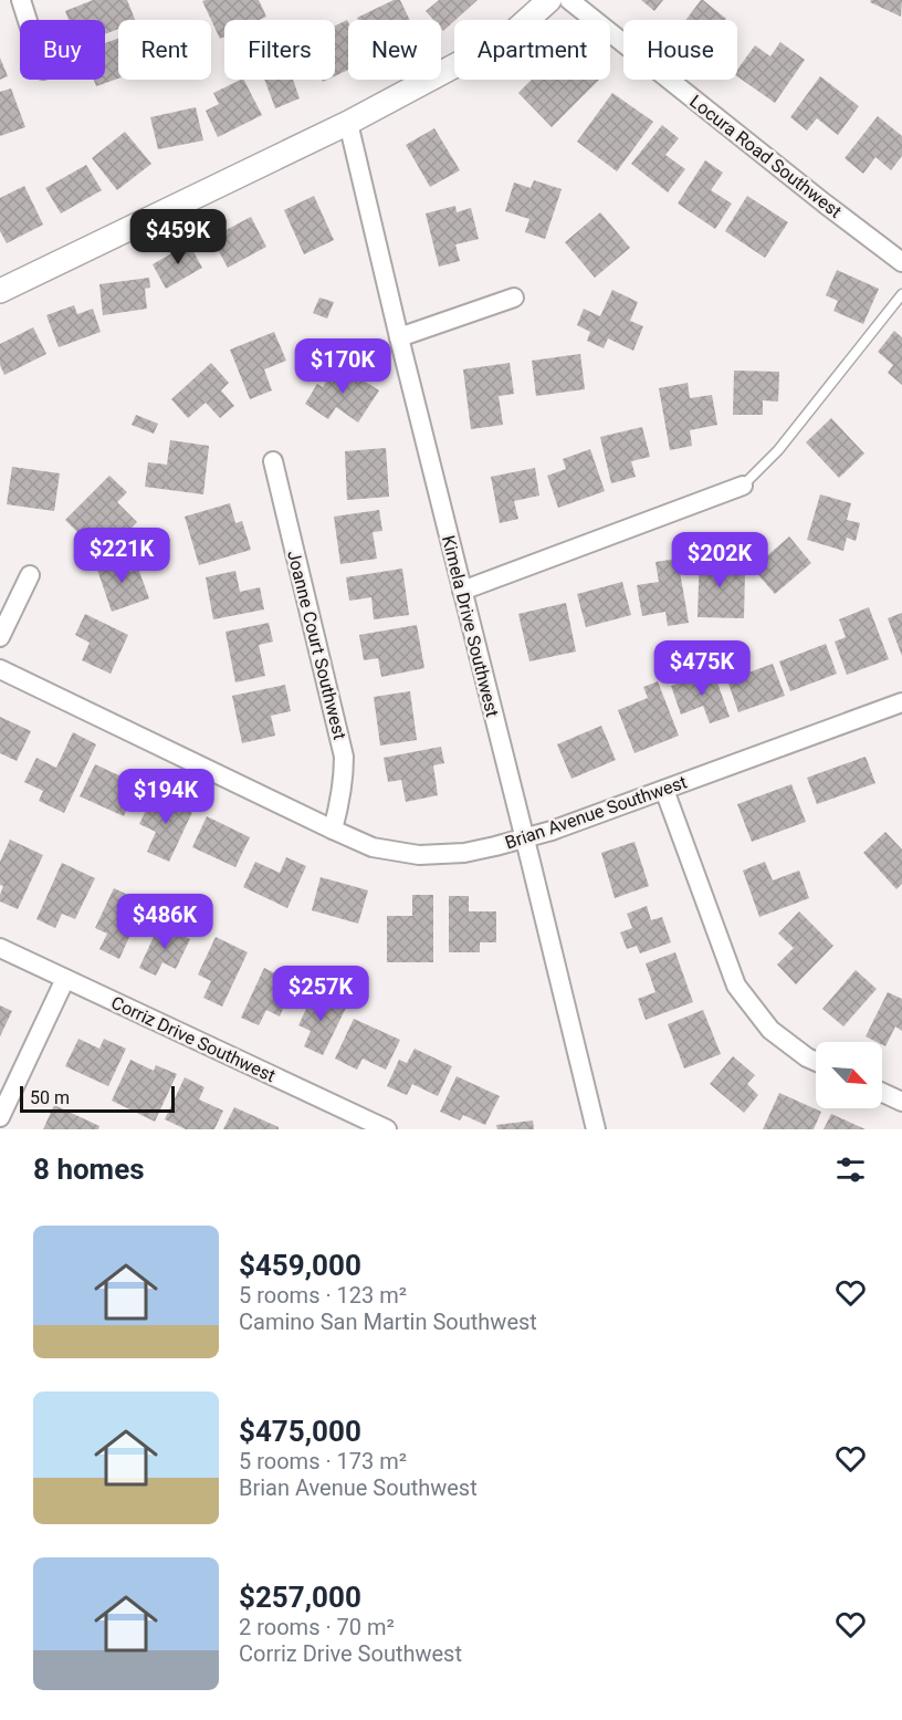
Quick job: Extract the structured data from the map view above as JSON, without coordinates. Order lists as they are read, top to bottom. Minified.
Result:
{"streets":{"street":["Locura Road Southwest","Kimela Drive Southwest","Joanne Court Southwest","Brian Avenue Southwest","Corriz Drive Southwest"]},"crossings":[["Kimela Drive Southwest","Brian Avenue Southwest"],["Joanne Court Southwest","Brian Avenue Southwest"]],"scale_bar":"50 m","north":"bottom right","page":{"chip":["Buy","Rent","Filters","New","Apartment","House"],"price":["$459K","$170K","$221K","$202K","$475K","$194K","$486K","$257K"],"scale":"50 m","heading":"8 homes","list":[{"name":"$459,000","note":"5 rooms · 123 m² · Camino San Martin Southwest"},{"name":"$475,000","note":"5 rooms · 173 m² · Brian Avenue Southwest"},{"name":"$257,000","note":"2 rooms · 70 m² · Corriz Drive Southwest"}]}}
